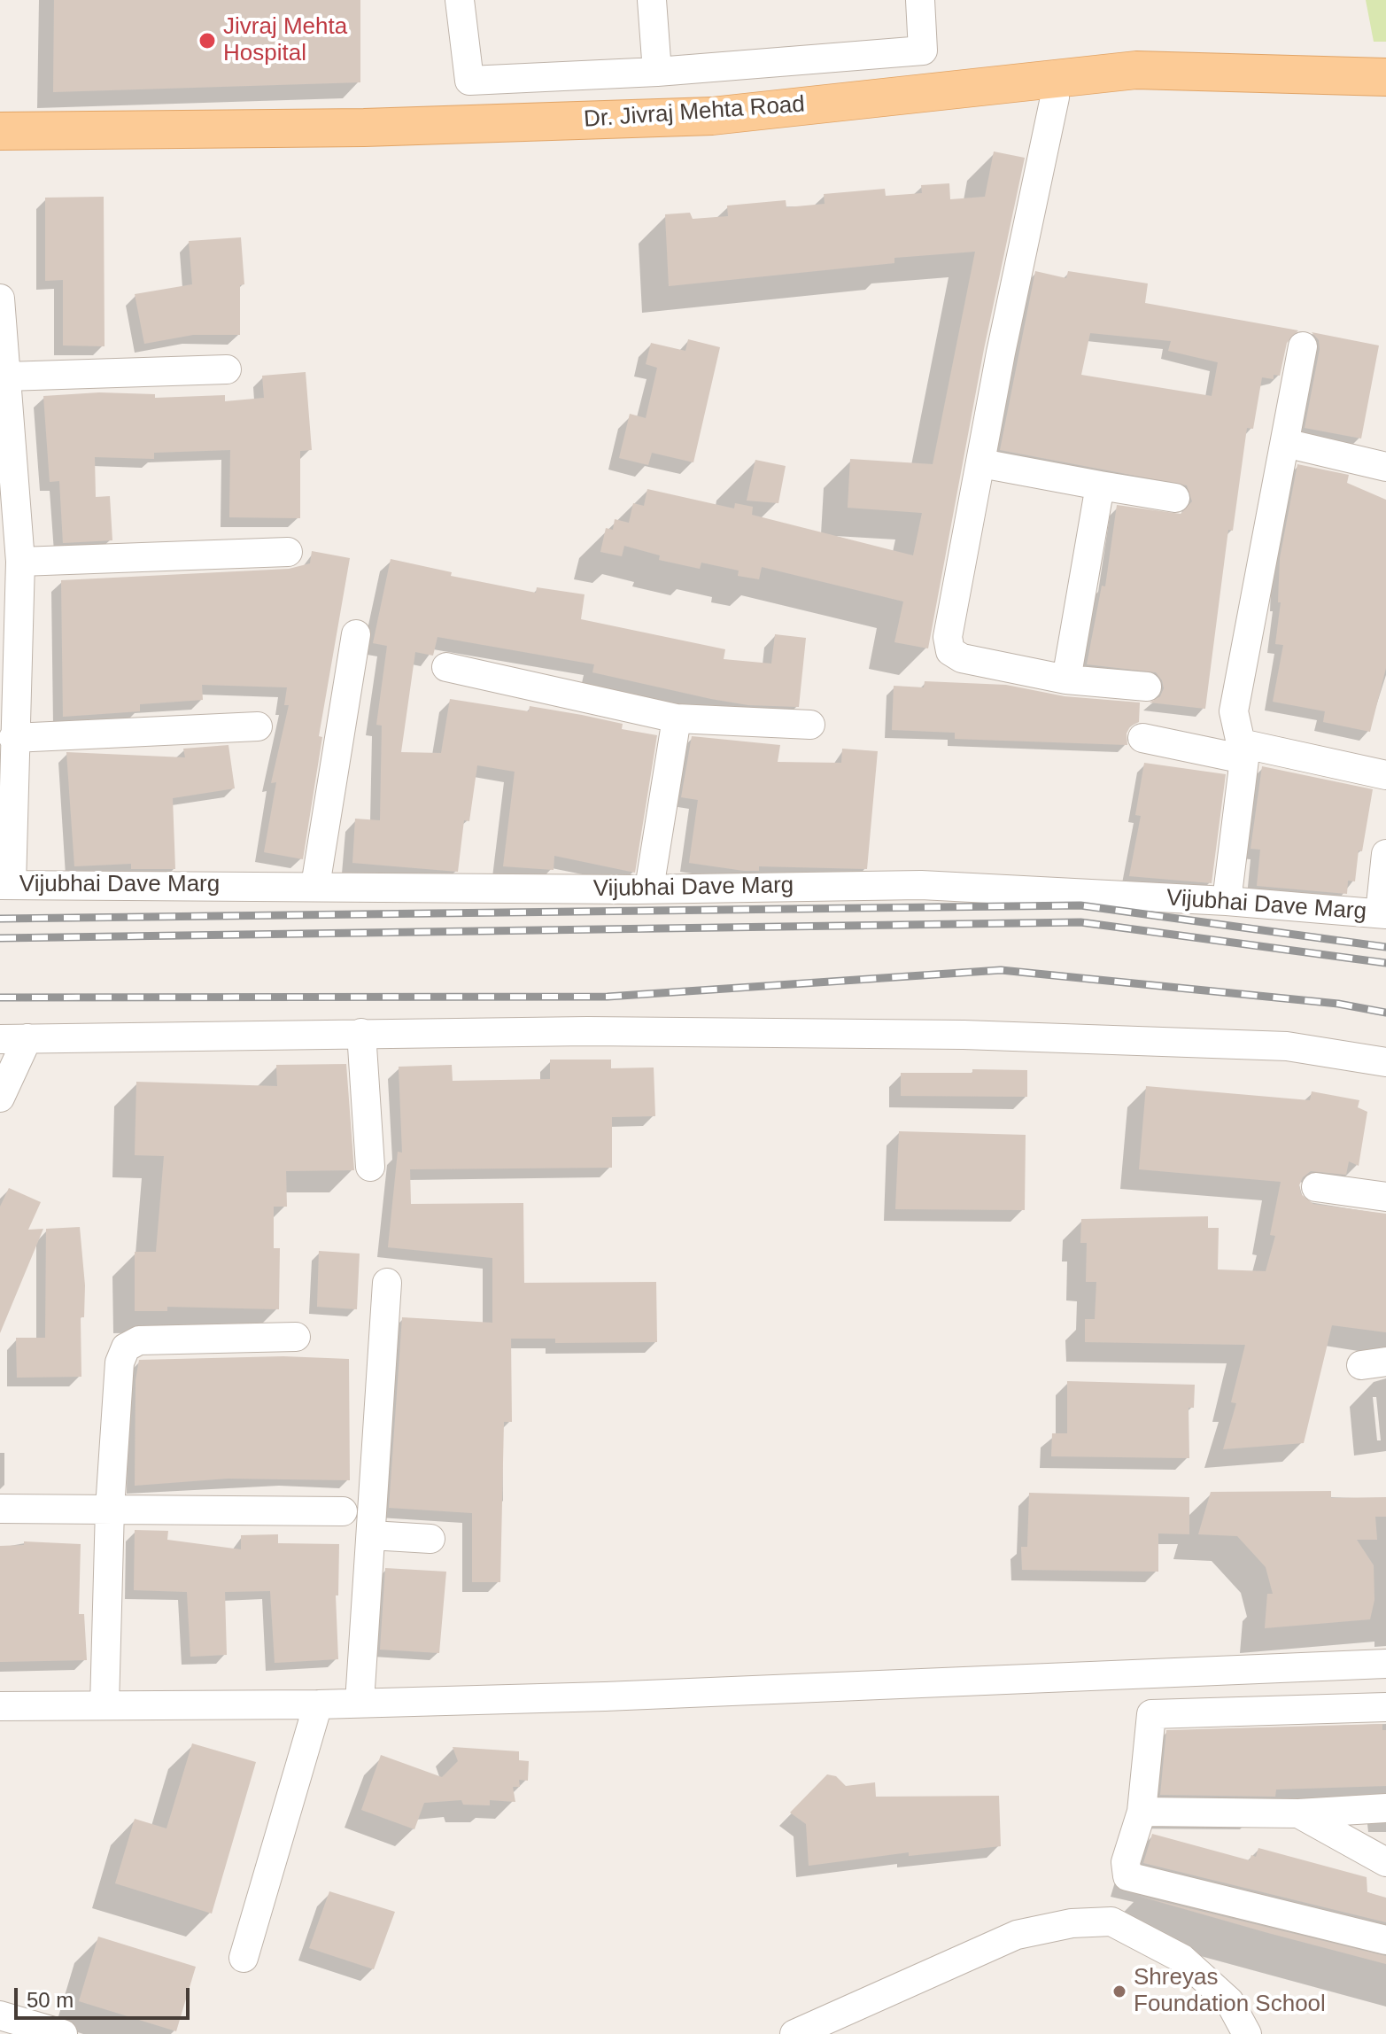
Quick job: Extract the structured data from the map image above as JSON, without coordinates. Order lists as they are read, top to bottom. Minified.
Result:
{"streets":{"main road":["Dr. Jivraj Mehta Road"],"street":["Vijubhai Dave Marg"]},"places":["Jivraj Mehta Hospital","Shreyas Foundation School"],"scale_bar":"50 m"}
